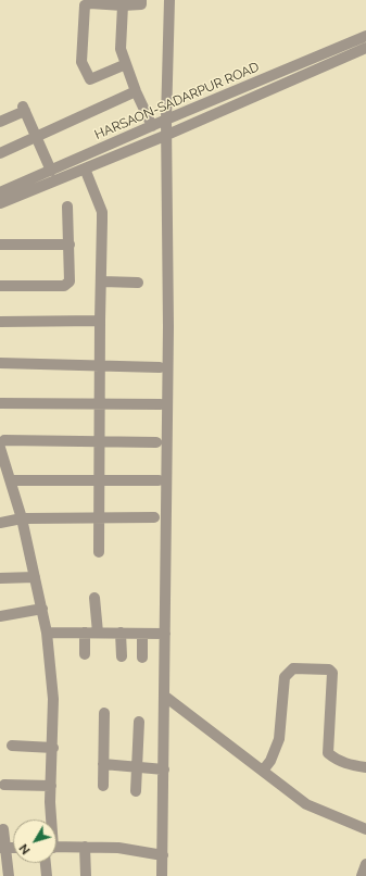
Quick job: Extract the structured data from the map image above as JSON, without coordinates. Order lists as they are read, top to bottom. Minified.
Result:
{"streets":{"street":["HARSAON-SADARPUR ROAD"]},"north":"bottom left"}
